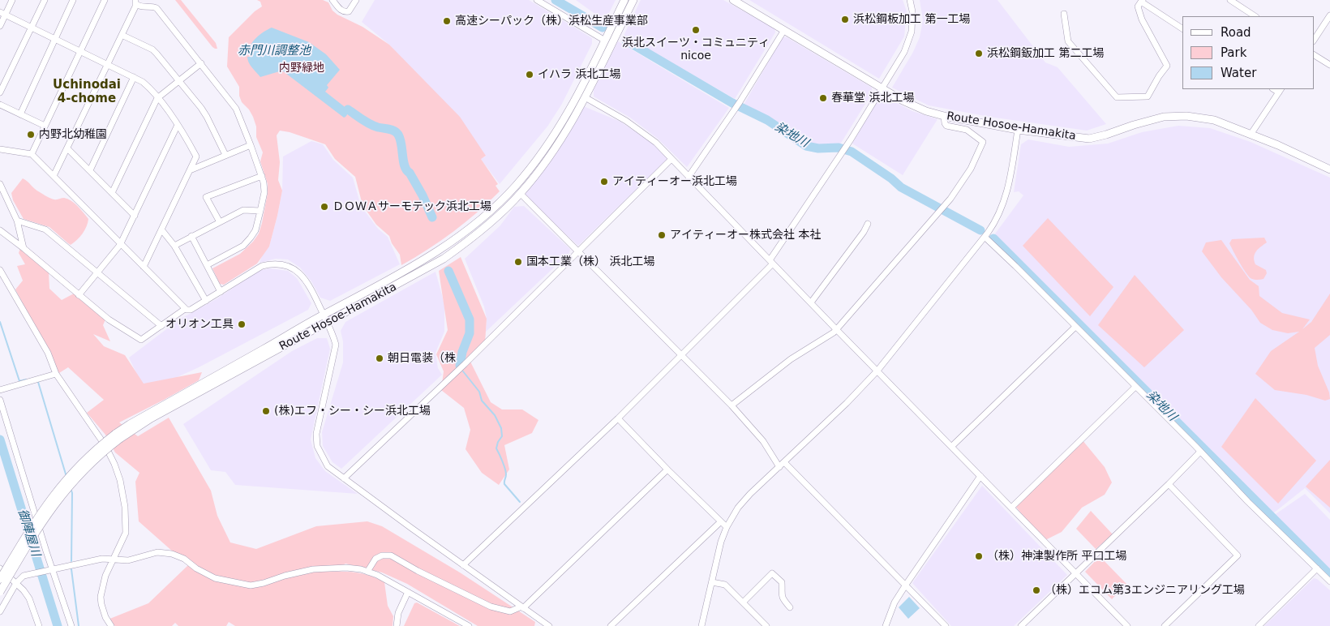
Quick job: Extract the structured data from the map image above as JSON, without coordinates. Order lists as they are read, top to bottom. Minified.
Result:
{"streets":{"main road":["Route Hosoe-Hamakita"]},"districts":["Uchinodai 4-chome"],"water":["赤門川調整池","染地川","御陣屋川"],"parks":["内野緑地"],"places":["浜松鋼板加工 第一工場","高速シーパック（株）浜松生産事業部","浜北スイーツ・コミュニティ nicoe","浜松鋼鈑加工 第二工場","イハラ 浜北工場","春華堂 浜北工場","内野北幼稚園","アイティーオー浜北工場","ＤＯＷＡサーモテック浜北工場","アイティーオー株式会社 本社","国本工業（株） 浜北工場","オリオン工具","朝日電装（株","(株)エフ・シー・シー浜北工場","（株）神津製作所 平口工場","（株）エコム第3エンジニアリング工場"],"legend":["Road","Park","Water"]}
